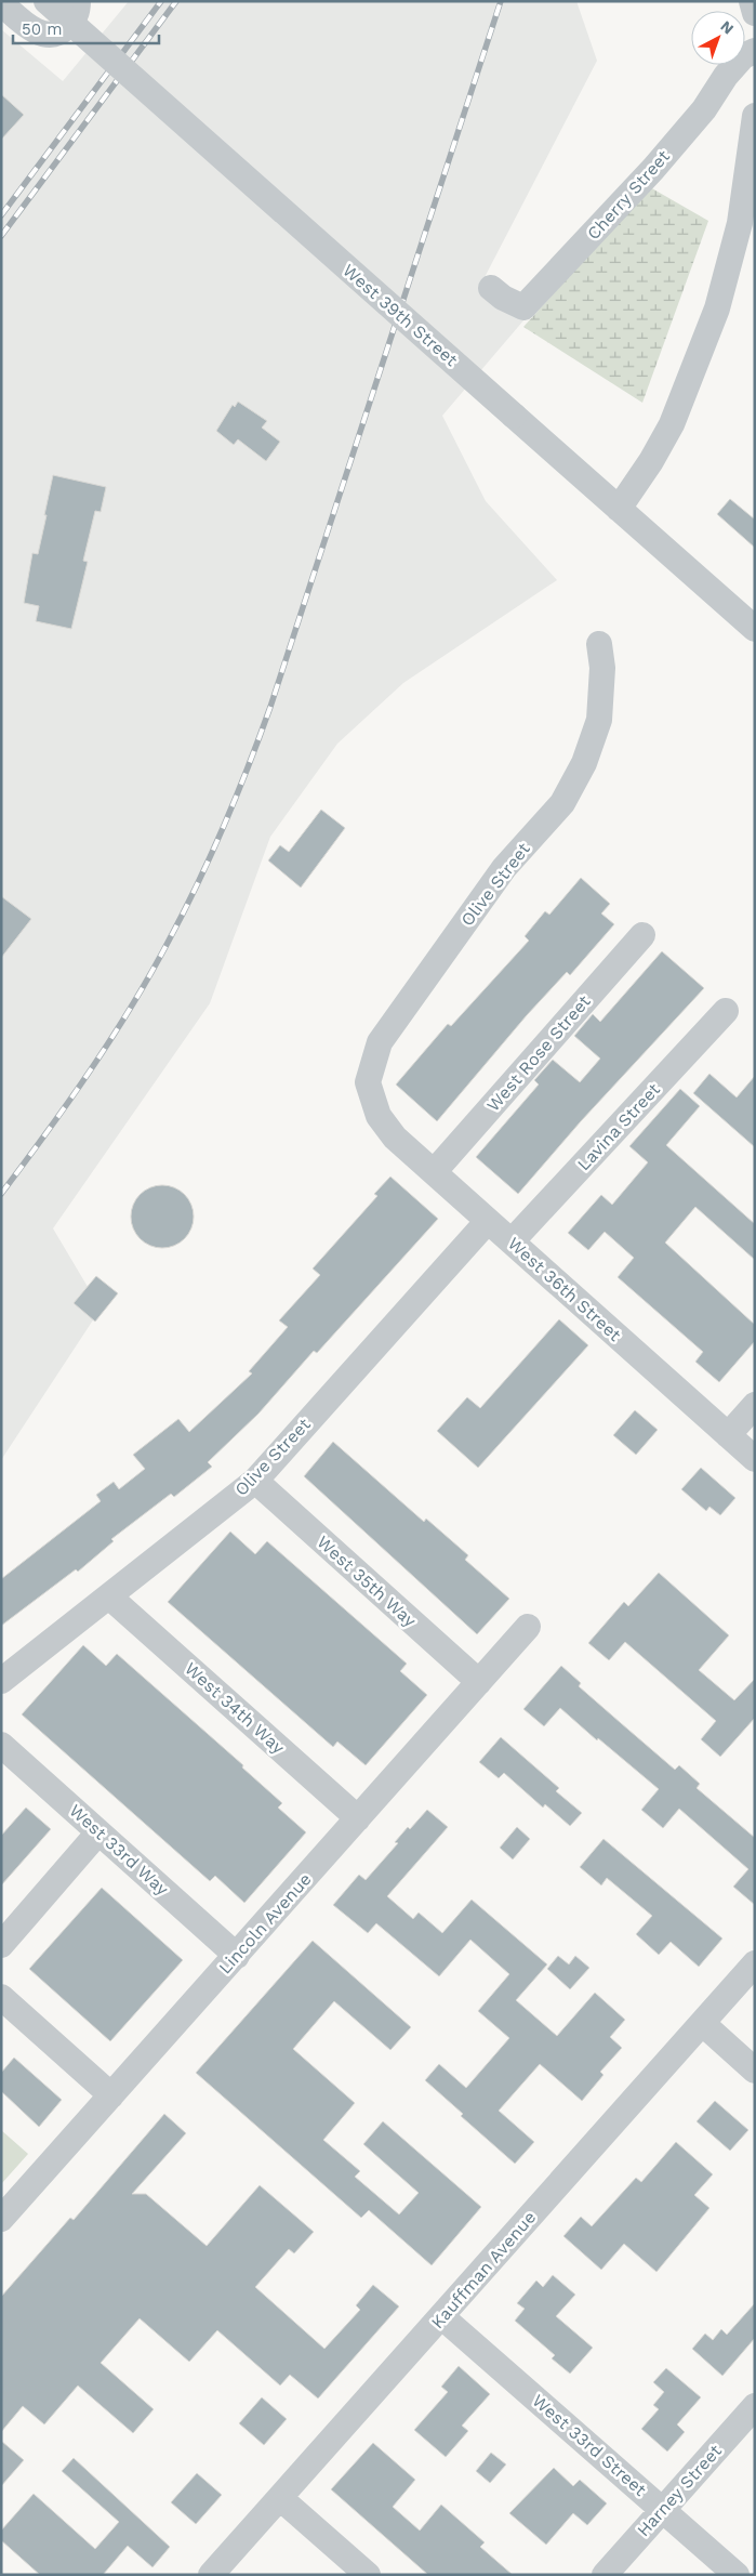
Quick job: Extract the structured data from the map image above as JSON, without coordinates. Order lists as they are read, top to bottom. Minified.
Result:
{"streets":{"street":["Cherry Street","West 39th Street","Olive Street","West Rose Street","Lavina Street","West 36th Street","West 35th Way","West 34th Way","West 33rd Way","Lincoln Avenue","Kauffman Avenue","West 33rd Street","Harney Street"]},"crossings":[["Olive Street","West 36th Street"],["Olive Street","West 35th Way"],["Olive Street","West 34th Way"],["West Rose Street","West 36th Street"],["Lavina Street","West 36th Street"],["West 35th Way","Lincoln Avenue"],["West 34th Way","Lincoln Avenue"],["West 33rd Way","Lincoln Avenue"],["Kauffman Avenue","West 33rd Street"],["West 33rd Street","Harney Street"]],"scale_bar":"50 m","north":"top right"}
